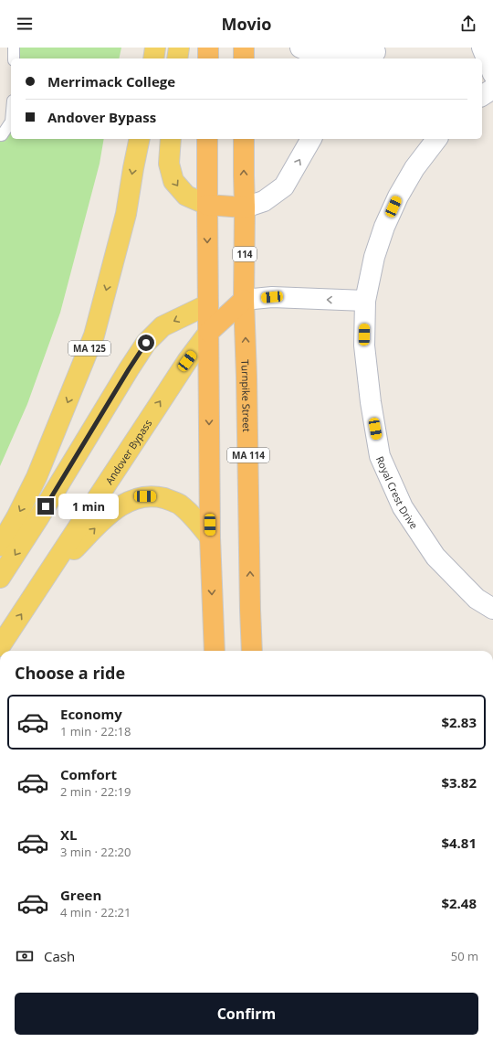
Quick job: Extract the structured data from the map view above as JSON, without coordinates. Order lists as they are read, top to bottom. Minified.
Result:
{"streets":{"highway":["114","Turnpike Street","MA 114"],"main road":["MA 125","Andover Bypass"],"street":["Royal Crest Drive"]},"page":{"header":"Movio","banner":["Merrimack College","Andover Bypass"],"bubble":"1 min","heading":"Choose a ride","list":[{"name":"Economy","note":"1 min · 22:18","value":"$2.83"},{"name":"Comfort","note":"2 min · 22:19","value":"$3.82"},{"name":"XL","note":"3 min · 22:20","value":"$4.81"},{"name":"Green","note":"4 min · 22:21","value":"$2.48"}],"pay":["Cash","50 m"],"buttons":"Confirm"}}
